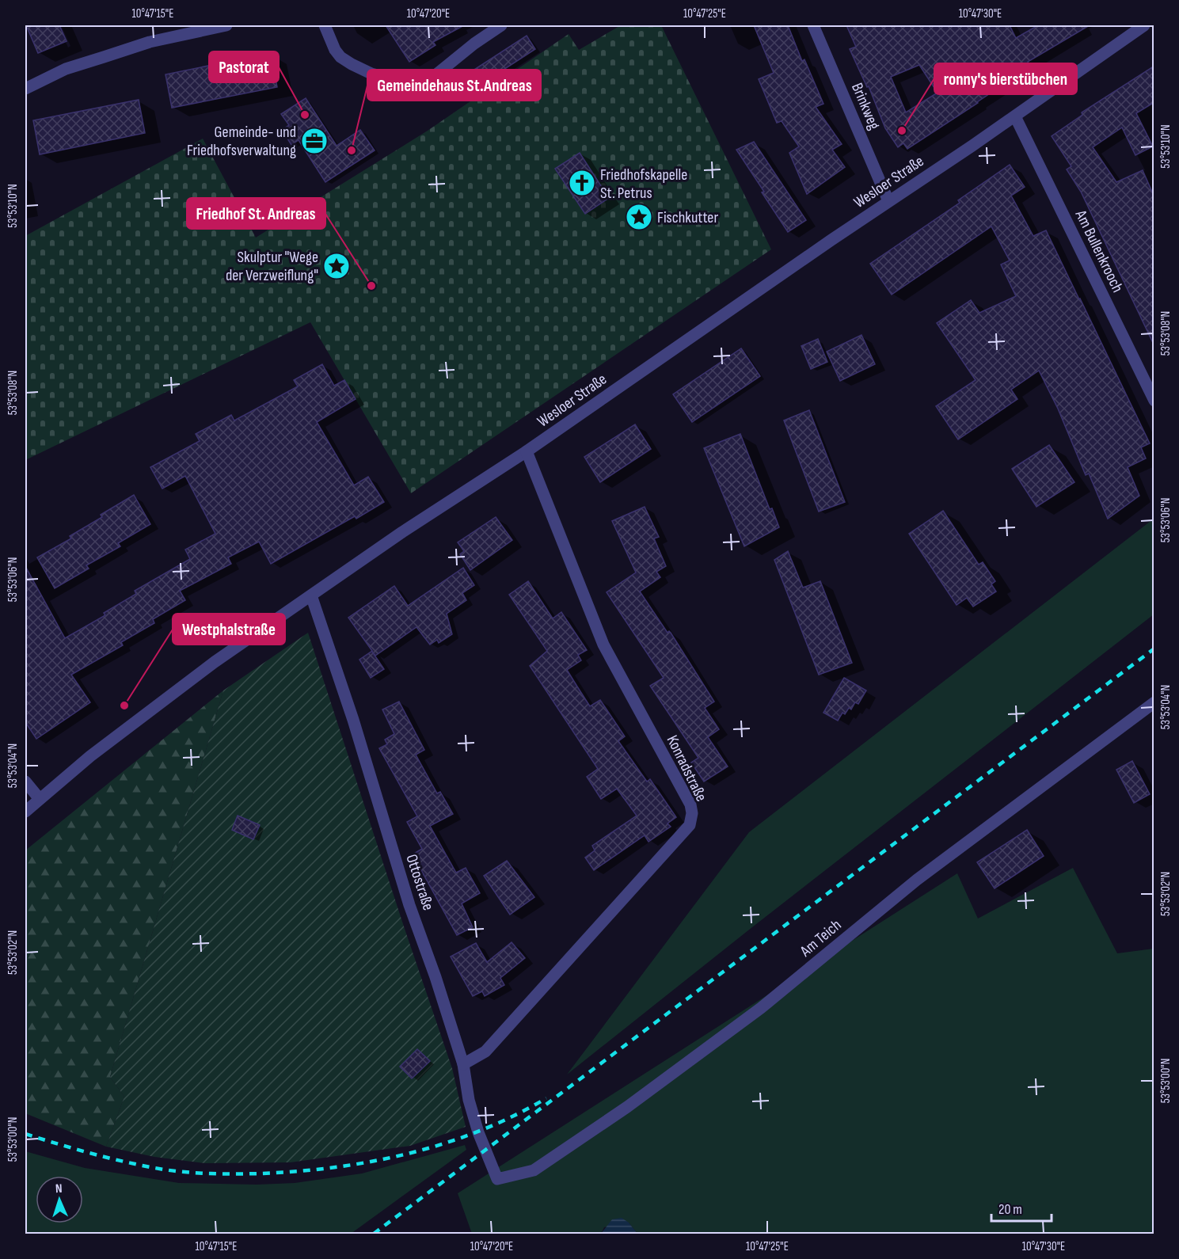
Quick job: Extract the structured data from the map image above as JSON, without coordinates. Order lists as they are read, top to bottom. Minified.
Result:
{"streets":{"street":["Brinkweg","Wesloer Straße","Am Bullenkrooch","Konradstraße","Ottostraße","Am Teich"]},"crossings":[["Brinkweg","Wesloer Straße"],["Wesloer Straße","Am Bullenkrooch"],["Wesloer Straße","Konradstraße"],["Wesloer Straße","Ottostraße"],["Konradstraße","Ottostraße"],["Ottostraße","Am Teich"]],"places":{"other":["Pastorat","ronny's bierstübchen","Gemeindehaus St.Andreas","Friedhof St. Andreas","Westphalstraße"],"office":["Gemeinde- und Friedhofsverwaltung"],"church":["Friedhofskapelle St. Petrus"],"place":["Fischkutter","Skulptur \"Wege der Verzweiflung\""]},"scale_bar":"20 m","north":"top","coordinates":["10°47'15\"E","10°47'20\"E","10°47'25\"E","10°47'30\"E","53°53'10\"N","53°53'08\"N","53°53'06\"N","53°53'04\"N","53°53'02\"N","53°53'00\"N"]}
